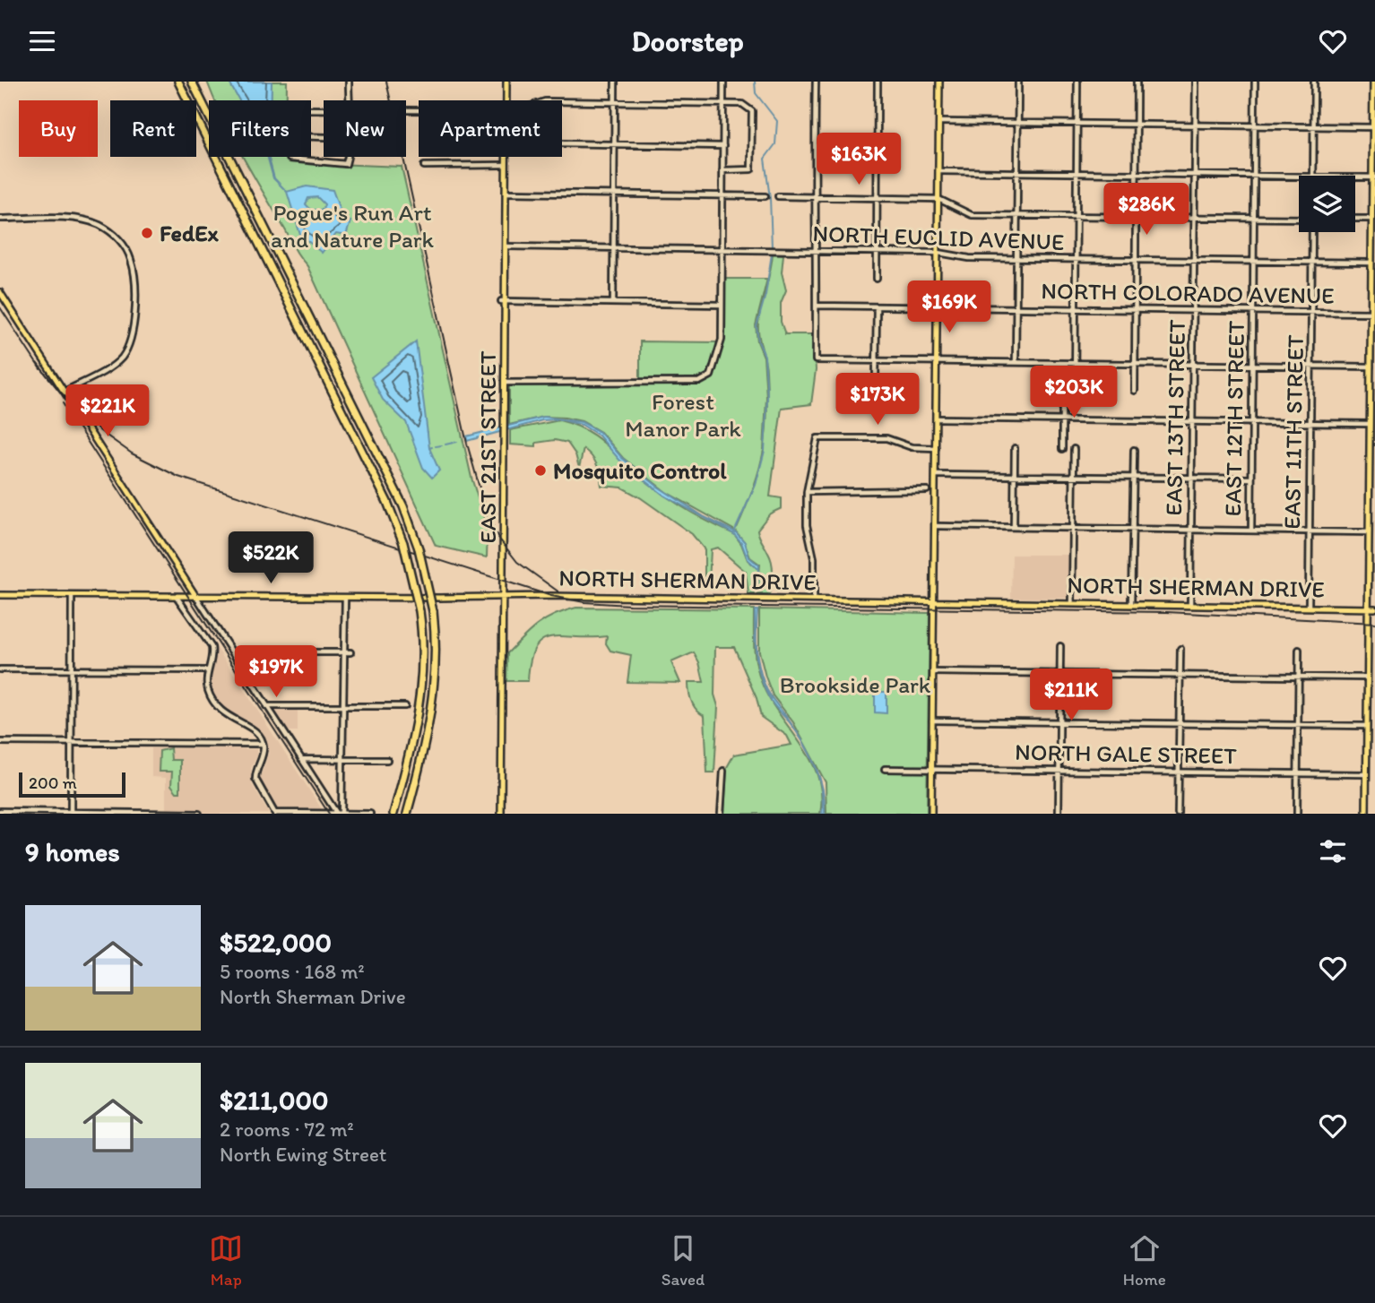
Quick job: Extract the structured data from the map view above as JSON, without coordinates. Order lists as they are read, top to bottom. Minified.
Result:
{"streets":{"main road":["EAST 21ST STREET","NORTH SHERMAN DRIVE"],"street":["NORTH EUCLID AVENUE","NORTH COLORADO AVENUE","EAST 13TH STREET","EAST 12TH STREET","EAST 11TH STREET","NORTH GALE STREET"]},"crossings":[["NORTH EUCLID AVENUE","EAST 13TH STREET"],["NORTH EUCLID AVENUE","EAST 12TH STREET"],["NORTH EUCLID AVENUE","EAST 11TH STREET"],["NORTH EUCLID AVENUE","EAST 21ST STREET"],["NORTH COLORADO AVENUE","EAST 13TH STREET"],["NORTH COLORADO AVENUE","EAST 12TH STREET"],["NORTH COLORADO AVENUE","EAST 11TH STREET"],["EAST 13TH STREET","NORTH SHERMAN DRIVE"],["EAST 11TH STREET","NORTH SHERMAN DRIVE"],["EAST 21ST STREET","NORTH SHERMAN DRIVE"]],"parks":["Pogue's Run Art and Nature Park","Forest Manor Park","Brookside Park"],"places":["FedEx","Mosquito Control"],"scale_bar":"200 m","page":{"header":"Doorstep","chip":["Buy","Rent","Filters","New","Apartment"],"price":["$163K","$286K","$169K","$203K","$173K","$221K","$522K","$197K","$211K"],"scale":"200 m","heading":"9 homes","list":[{"name":"$522,000","note":"5 rooms · 168 m² · North Sherman Drive"},{"name":"$211,000","note":"2 rooms · 72 m² · North Ewing Street"}],"tabs":["Map","Saved","Home"]}}
